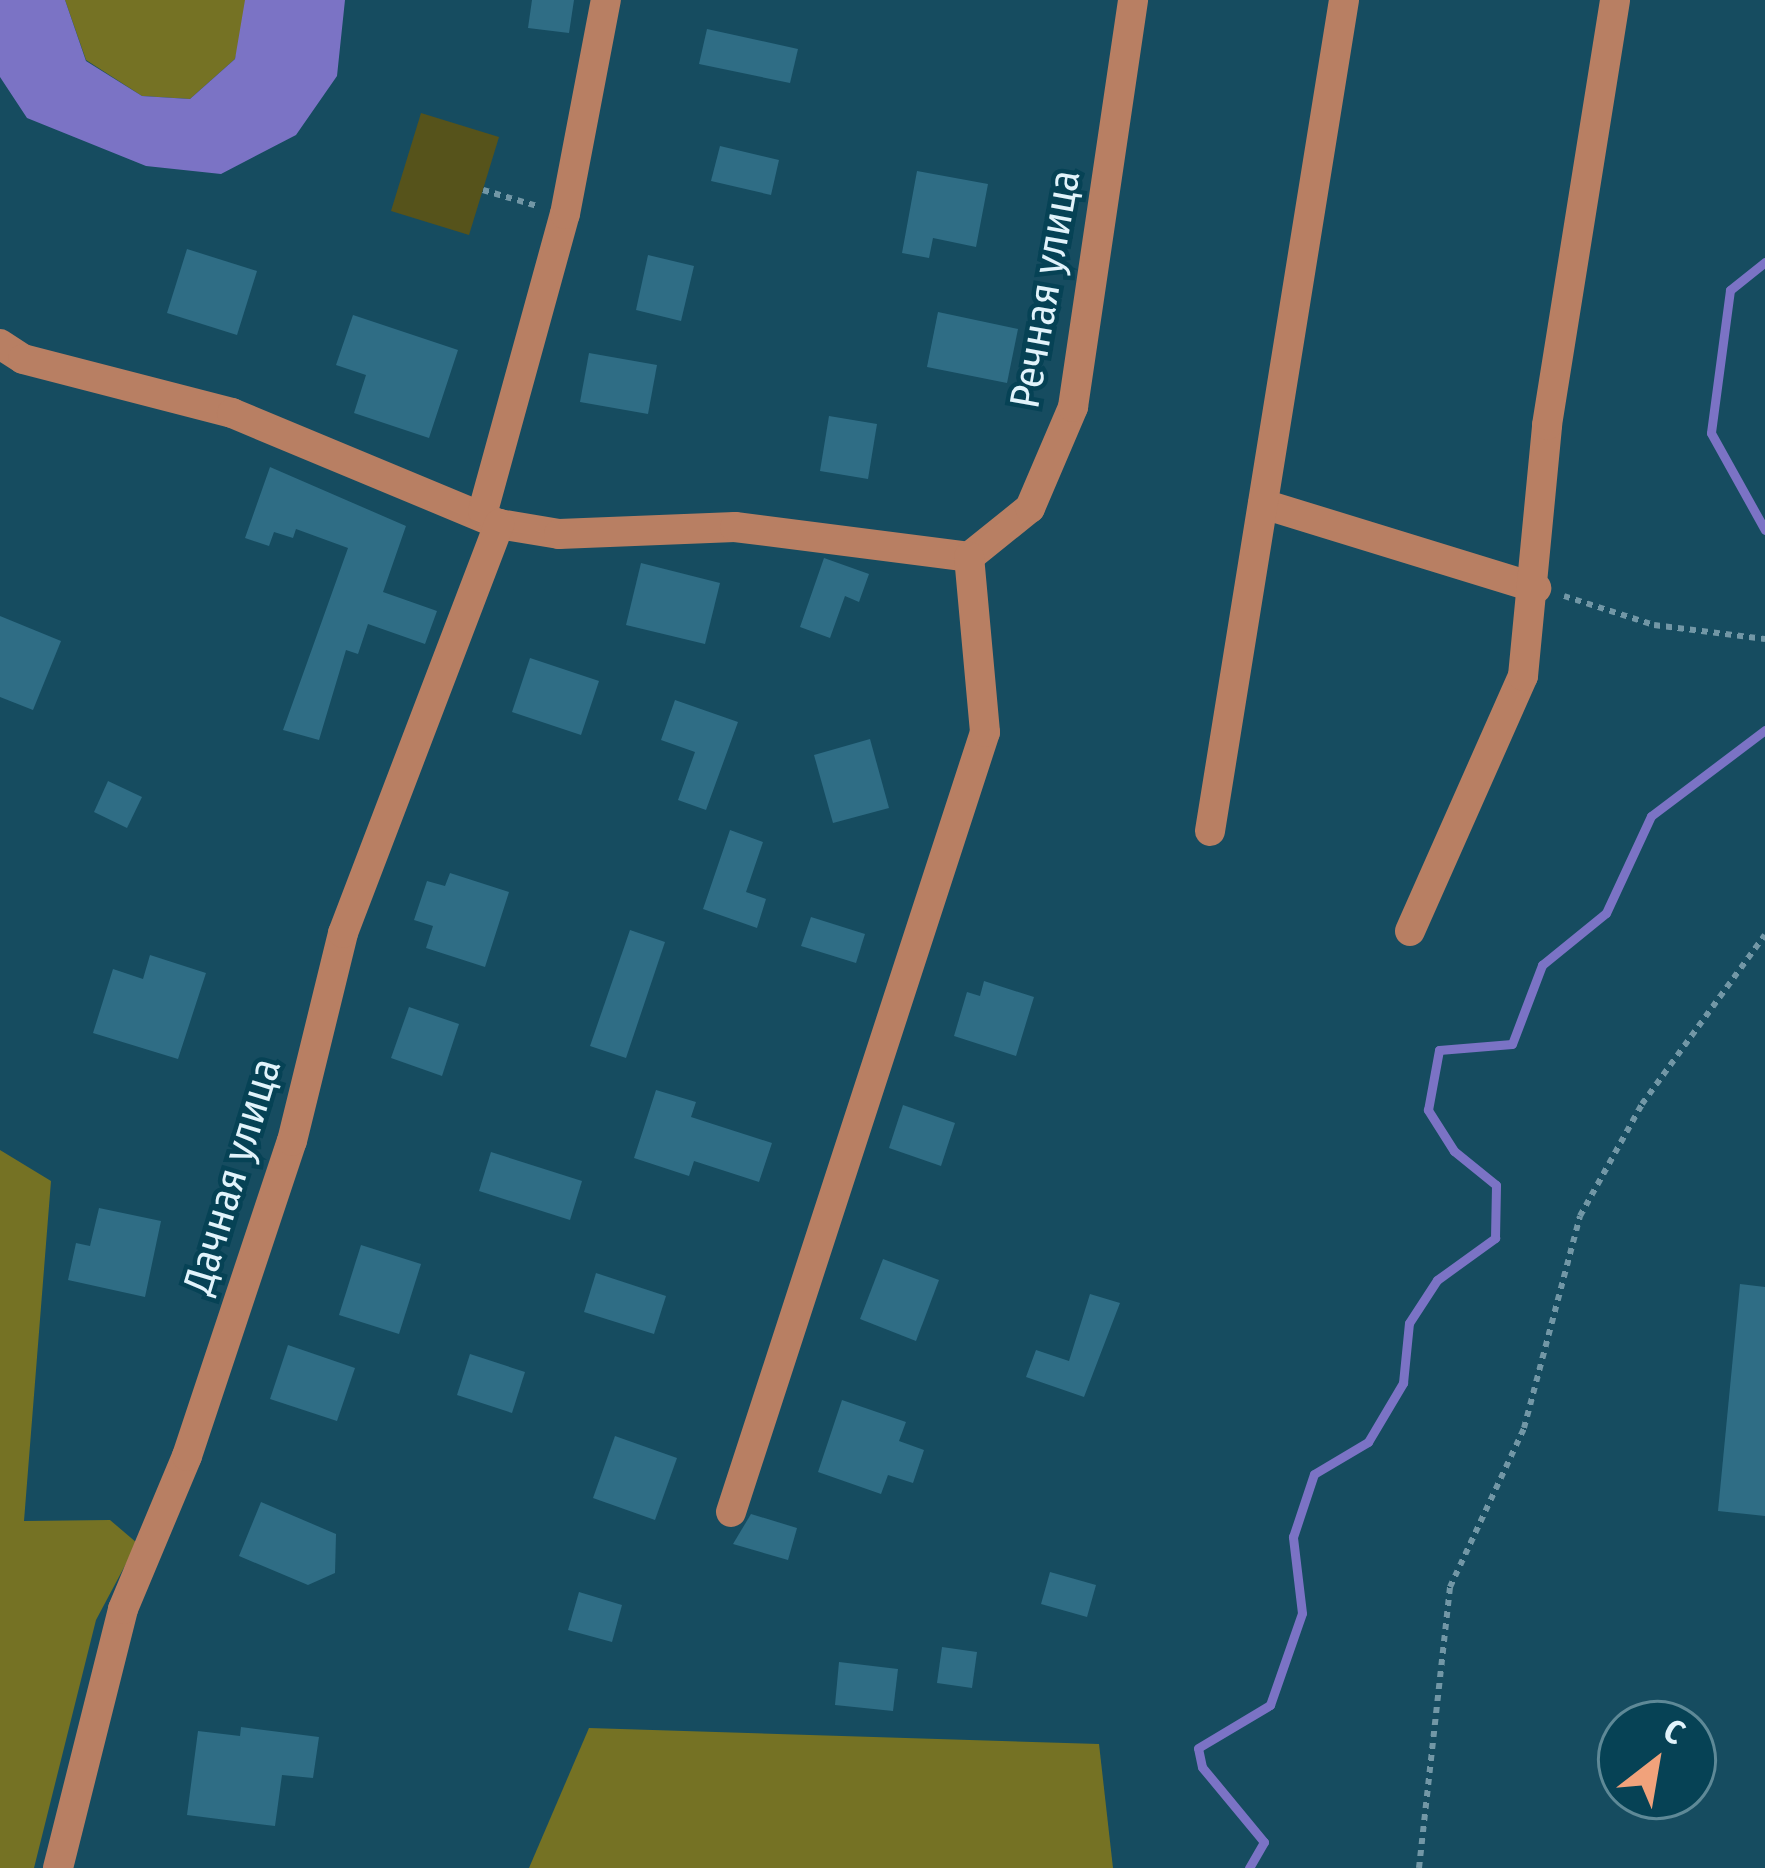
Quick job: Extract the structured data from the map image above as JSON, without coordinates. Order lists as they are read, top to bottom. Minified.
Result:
{"streets":{"street":["Речная улица","Дачная улица"]},"north":"top right"}
